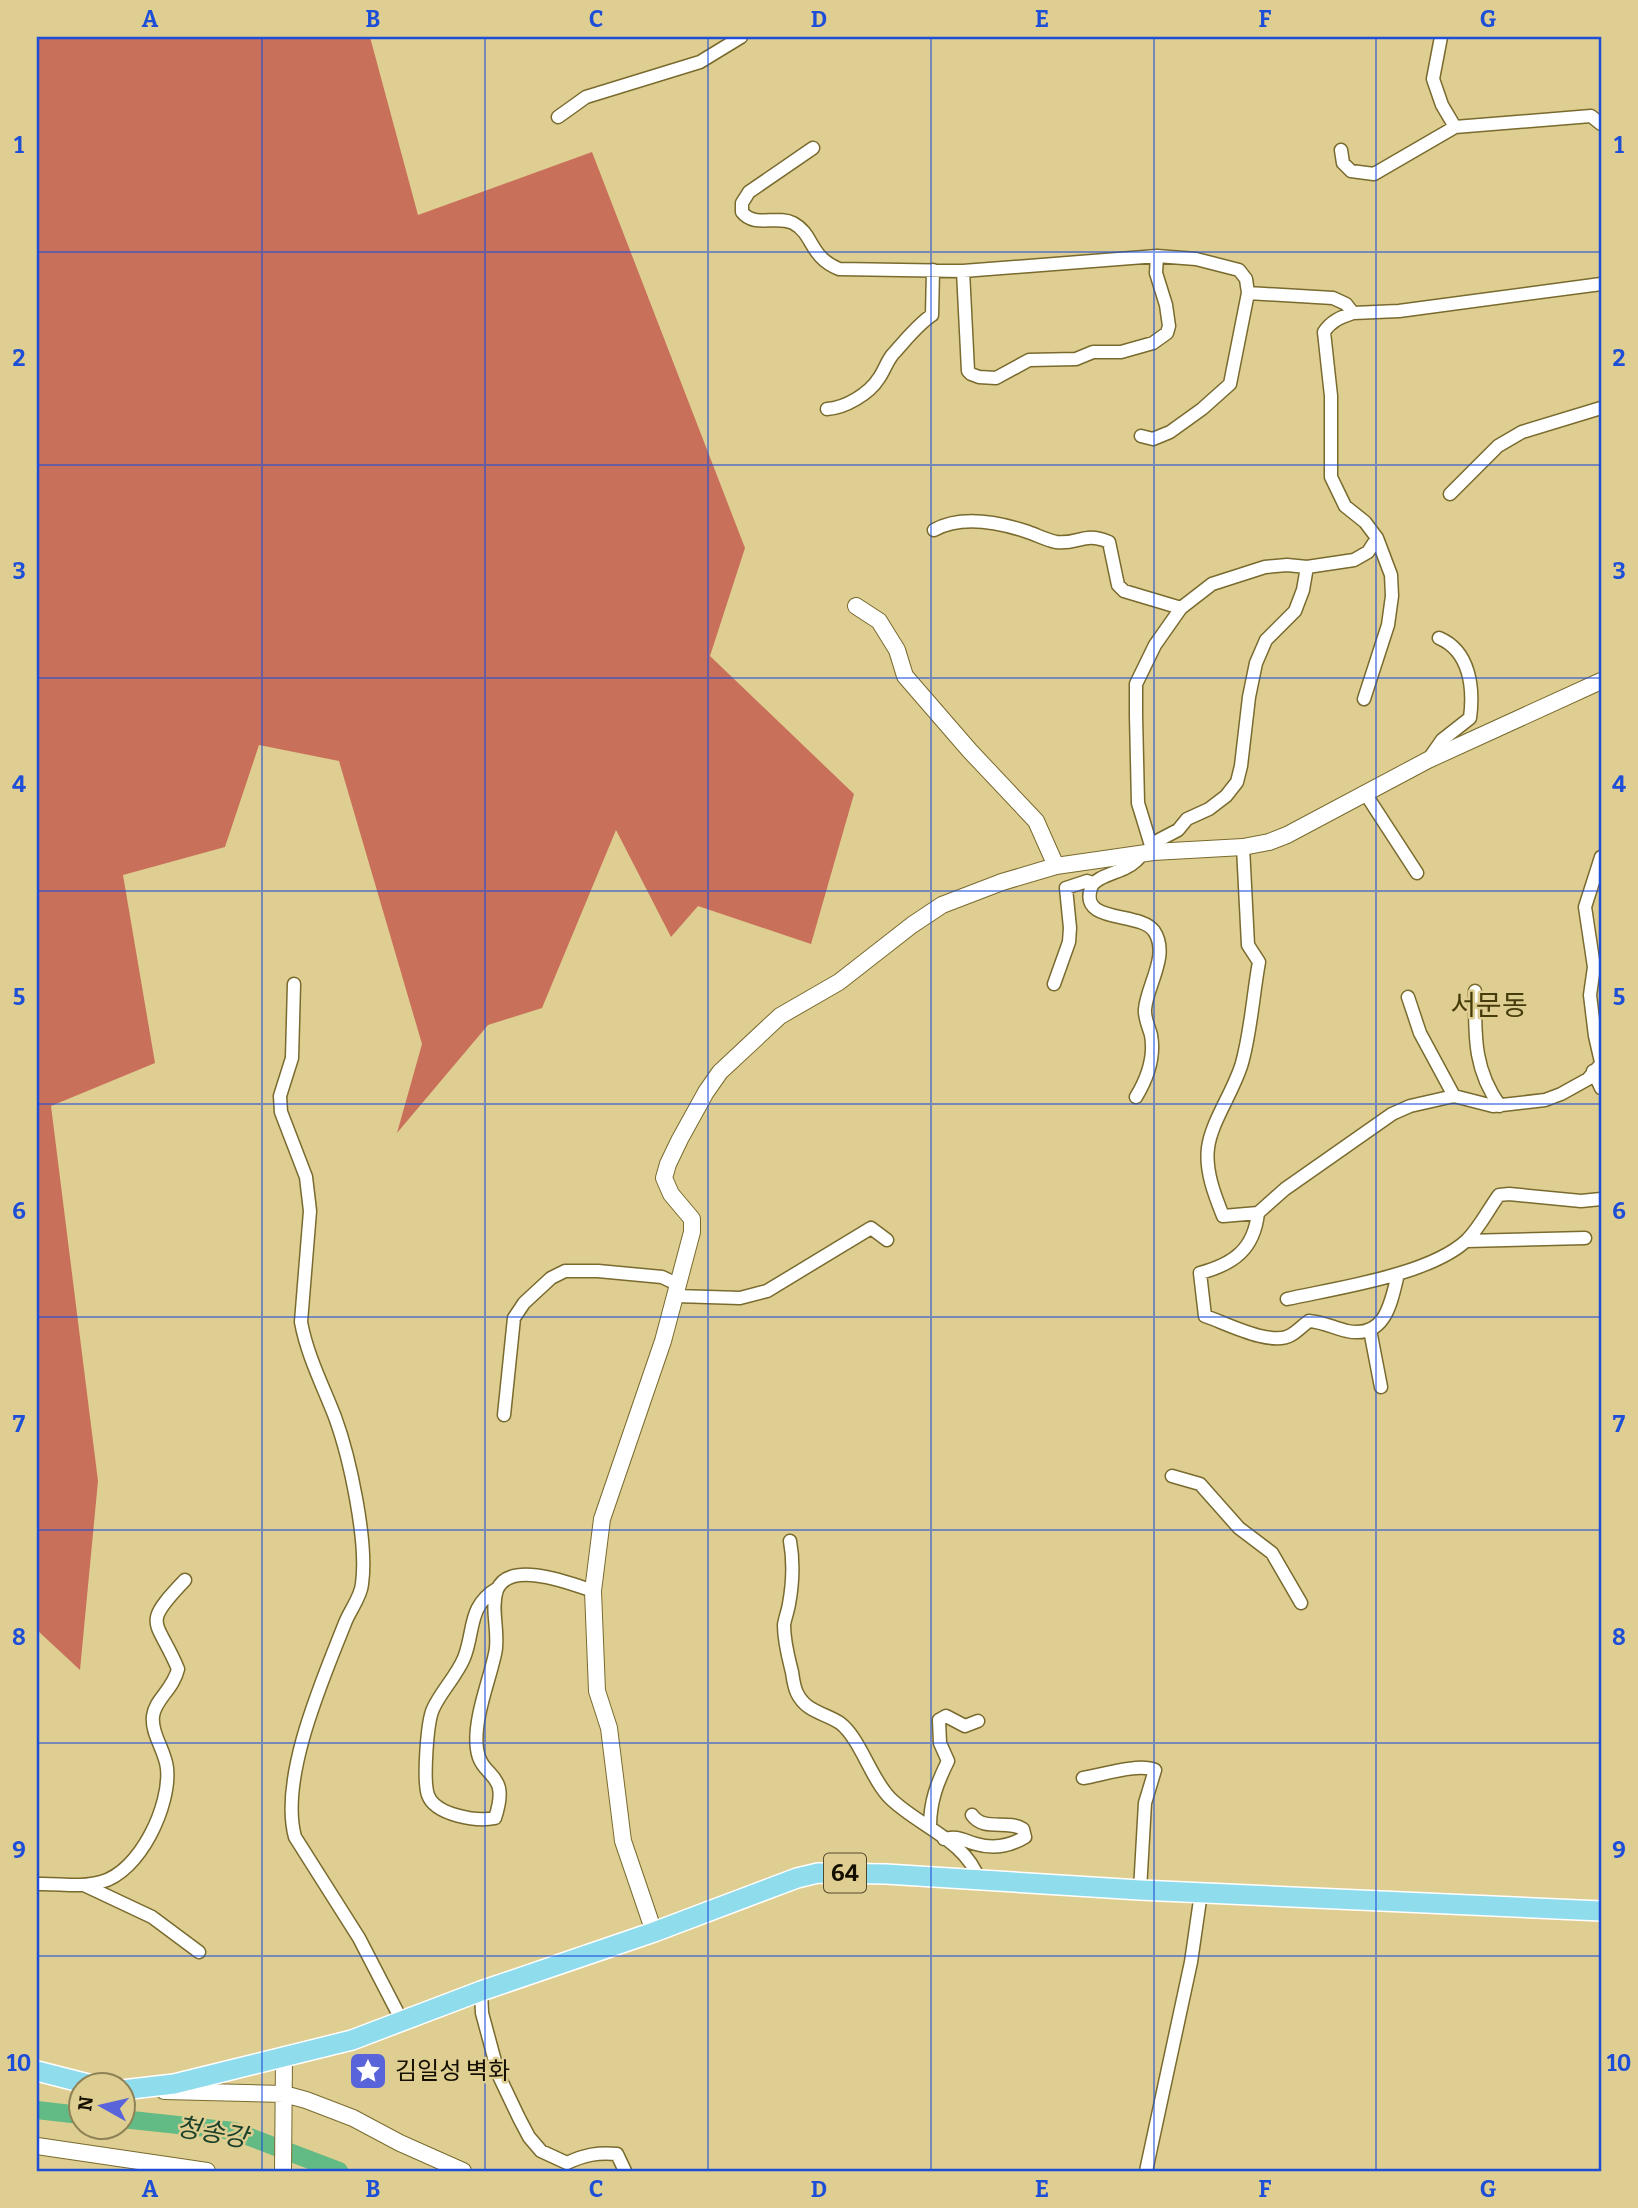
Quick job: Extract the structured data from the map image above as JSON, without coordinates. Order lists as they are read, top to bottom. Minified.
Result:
{"streets":{"main road":["64"]},"districts":["서문동"],"water":["청송강"],"places":{"place":["김일성 벽화"]},"north":"left","grid":{"columns":["A","B","C","D","E","F","G"],"rows":["1","2","3","4","5","6","7","8","9","10"]}}
